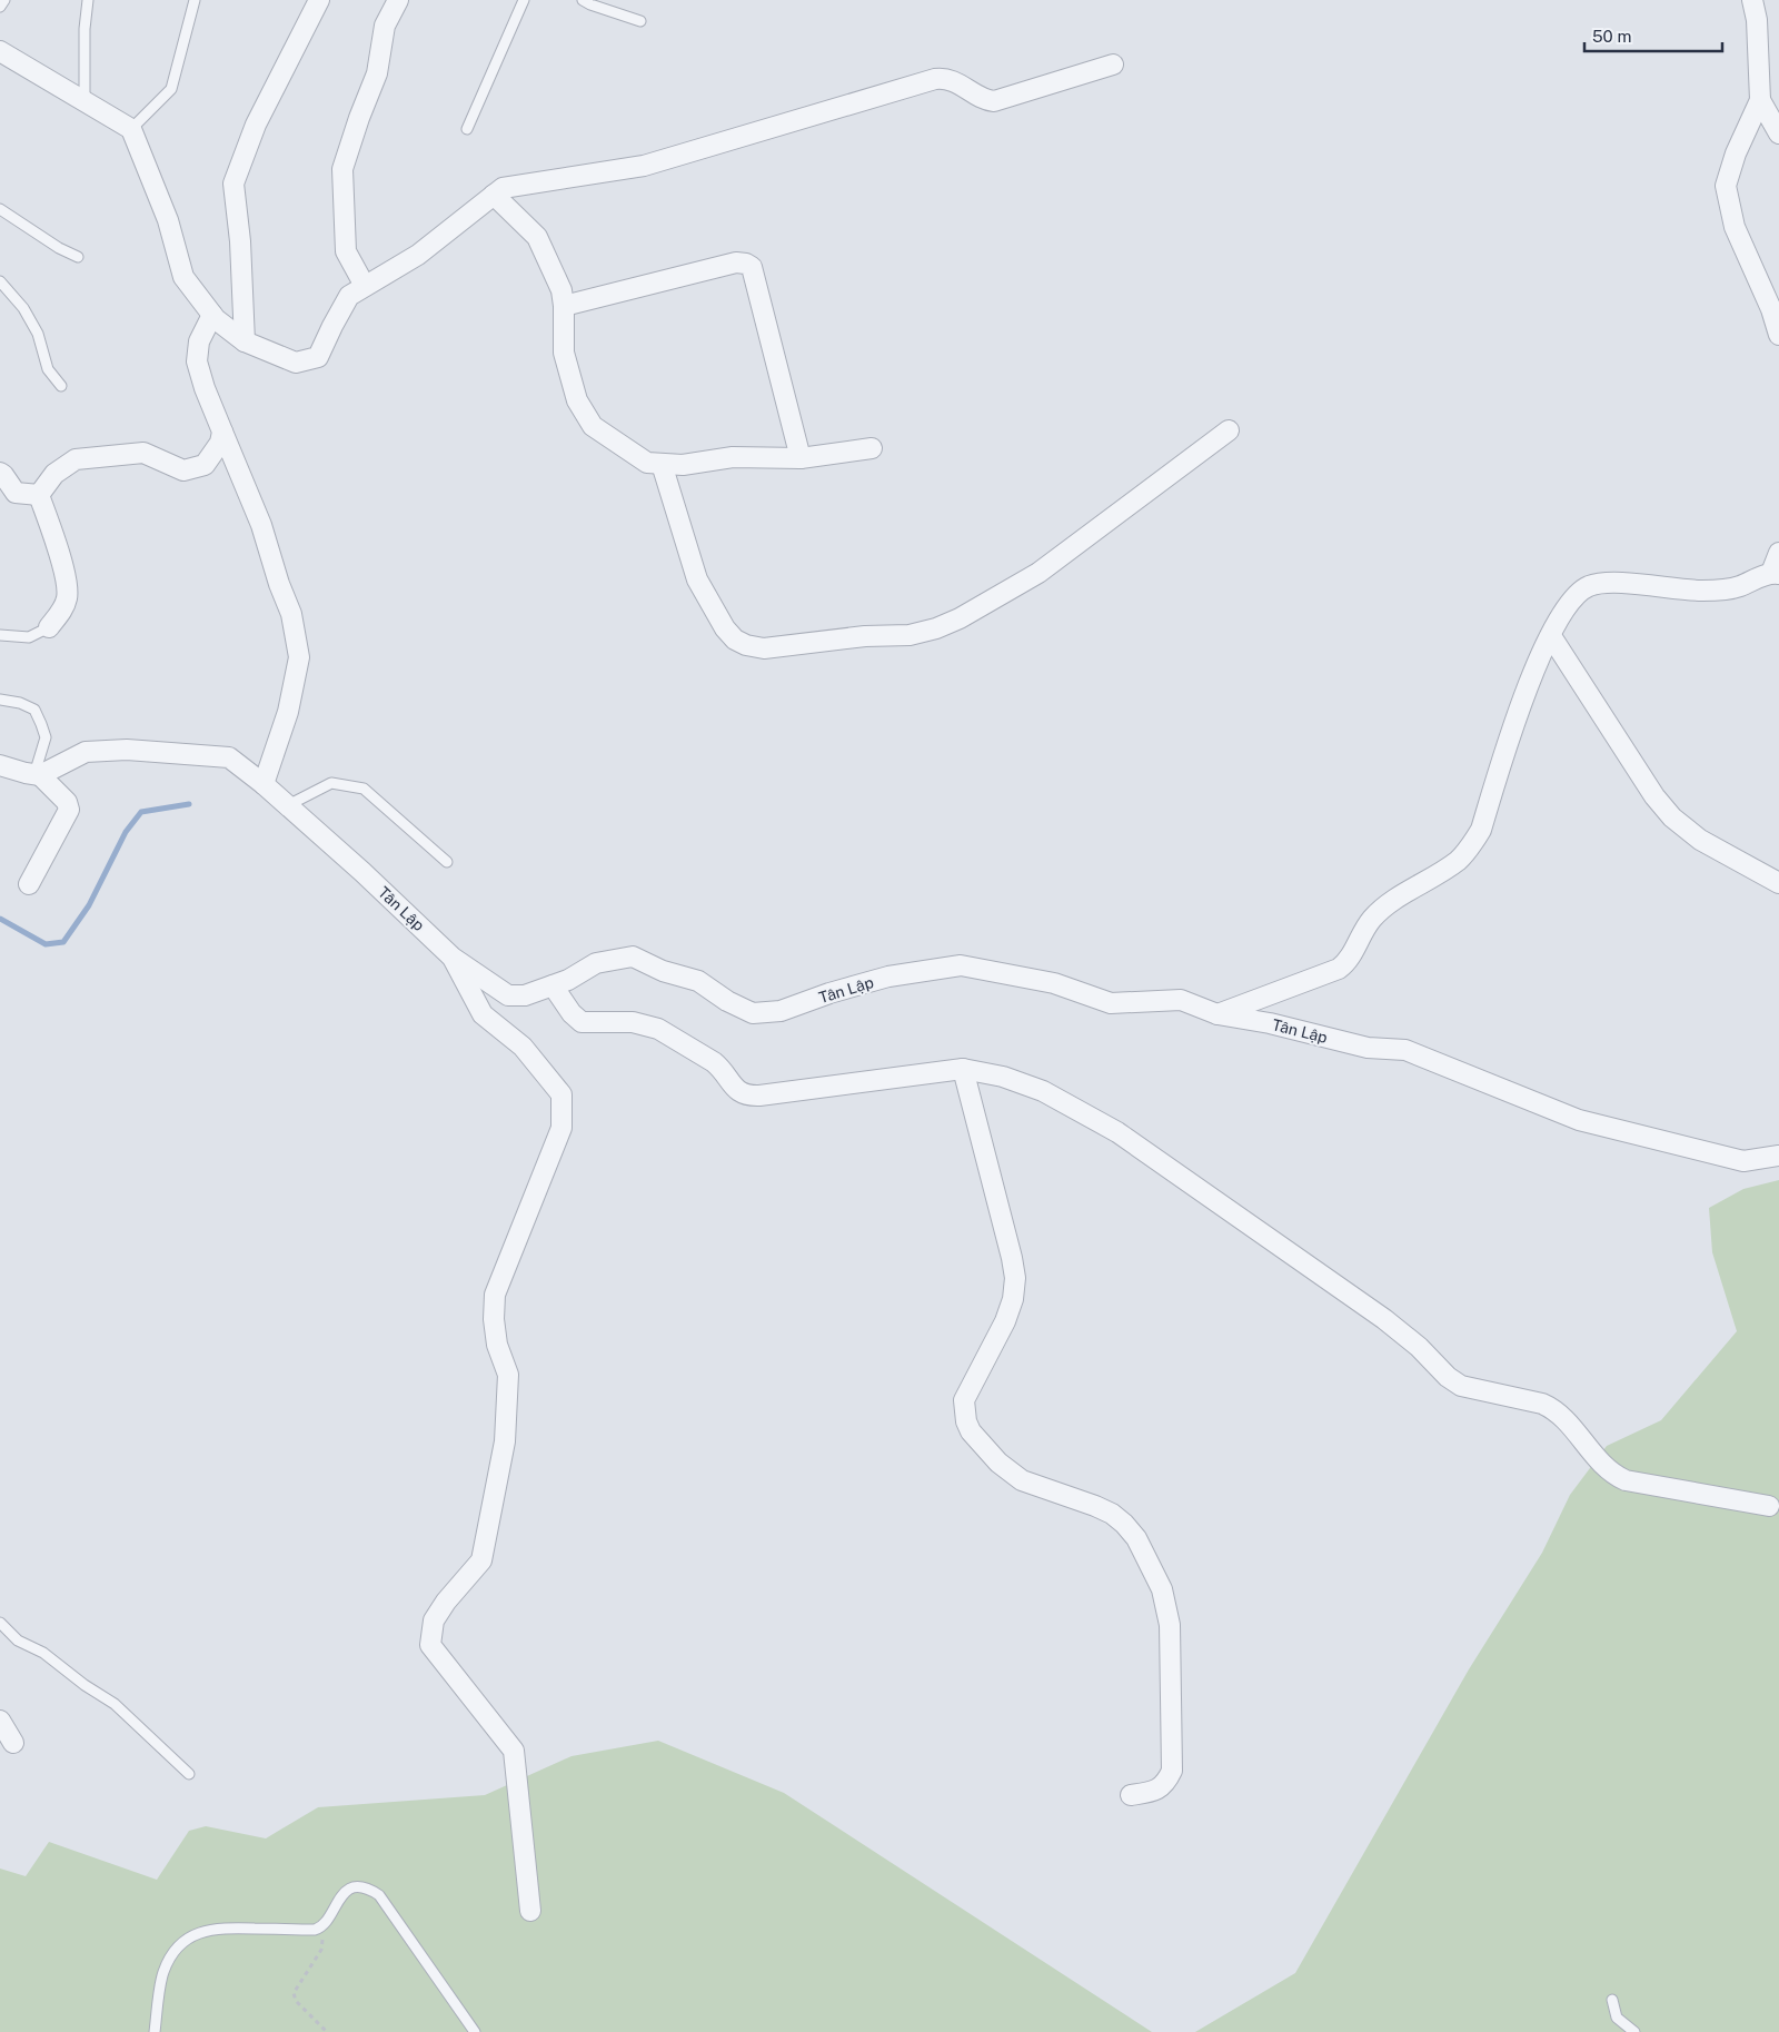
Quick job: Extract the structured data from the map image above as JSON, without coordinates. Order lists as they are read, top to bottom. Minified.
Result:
{"streets":{"street":["Tân Lập"]},"scale_bar":"50 m"}
